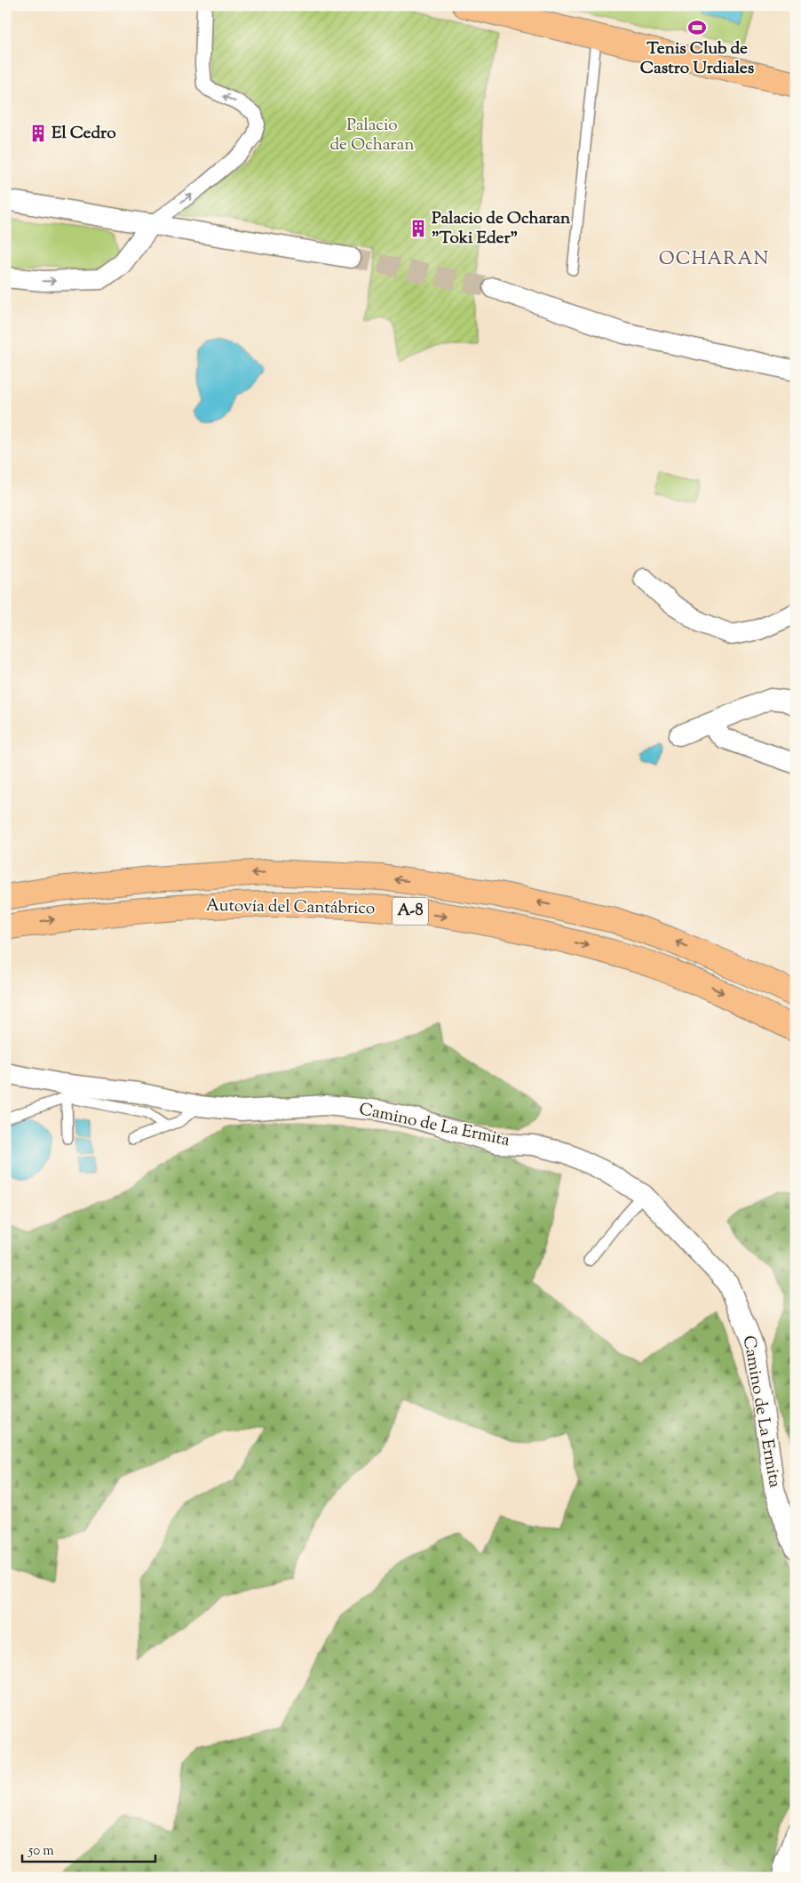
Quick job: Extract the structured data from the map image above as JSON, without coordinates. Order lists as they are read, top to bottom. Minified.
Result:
{"streets":{"highway":["Autovía del Cantábrico","A-8"],"street":["Camino de La Ermita"]},"districts":["OCHARAN"],"parks":["Palacio de Ocharan"],"places":{"sports":["Tenis Club de Castro Urdiales"],"building":["El Cedro","Palacio de Ocharan \"Toki Eder\""]},"scale_bar":"50 m"}
